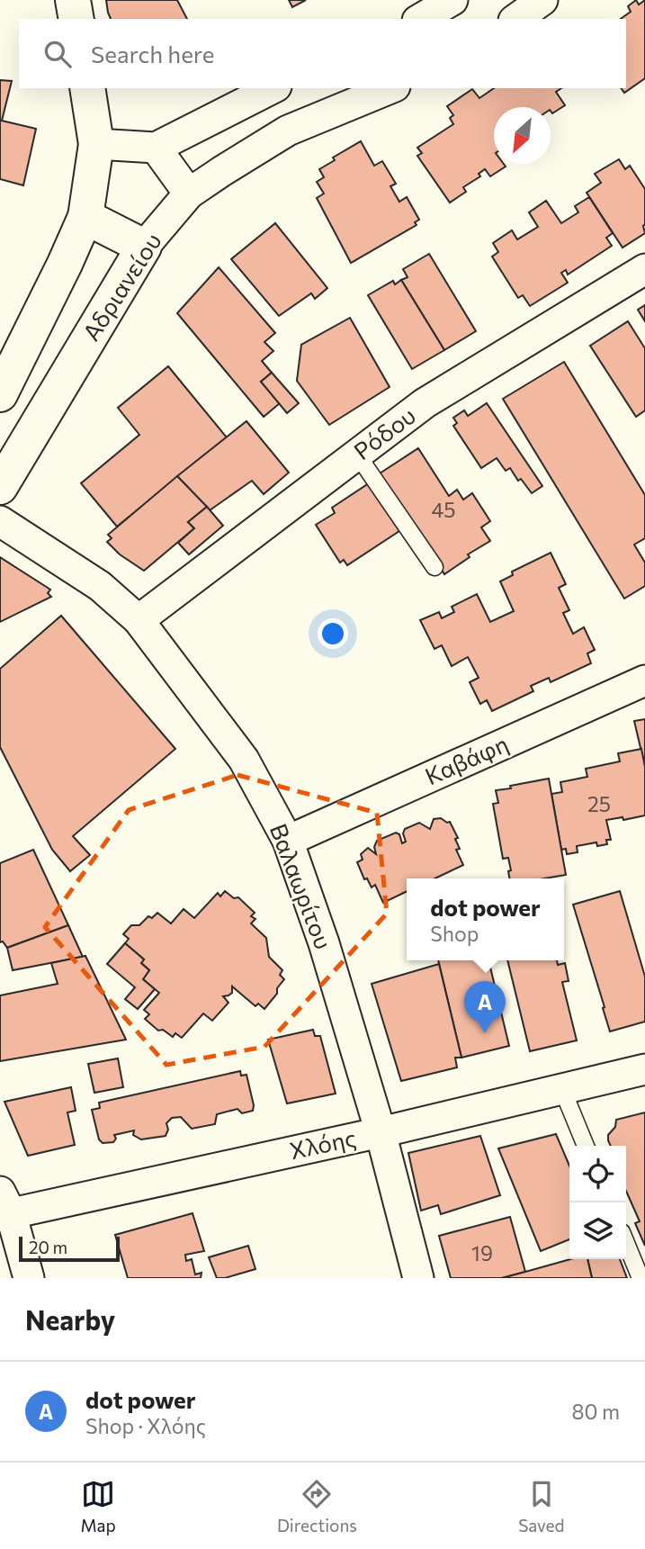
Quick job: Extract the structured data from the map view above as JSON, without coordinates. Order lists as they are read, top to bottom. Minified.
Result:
{"streets":{"street":["Αδριανείου","Ρόδου","Καβάφη","Βαλαωρίτου","Χλόης"]},"crossings":[["Ρόδου","Βαλαωρίτου"],["Καβάφη","Βαλαωρίτου"],["Βαλαωρίτου","Χλόης"]],"house_numbers":["45","25","19"],"scale_bar":"20 m","north":"bottom left","page":{"search":"Search here","popup":["dot power","Shop"],"pins":"A","scale":"20 m","heading":"Nearby","list":[{"mark":"A","name":"dot power","note":"Shop · Χλόης","value":"80 m"}],"nav":["Map","Directions","Saved"]}}
